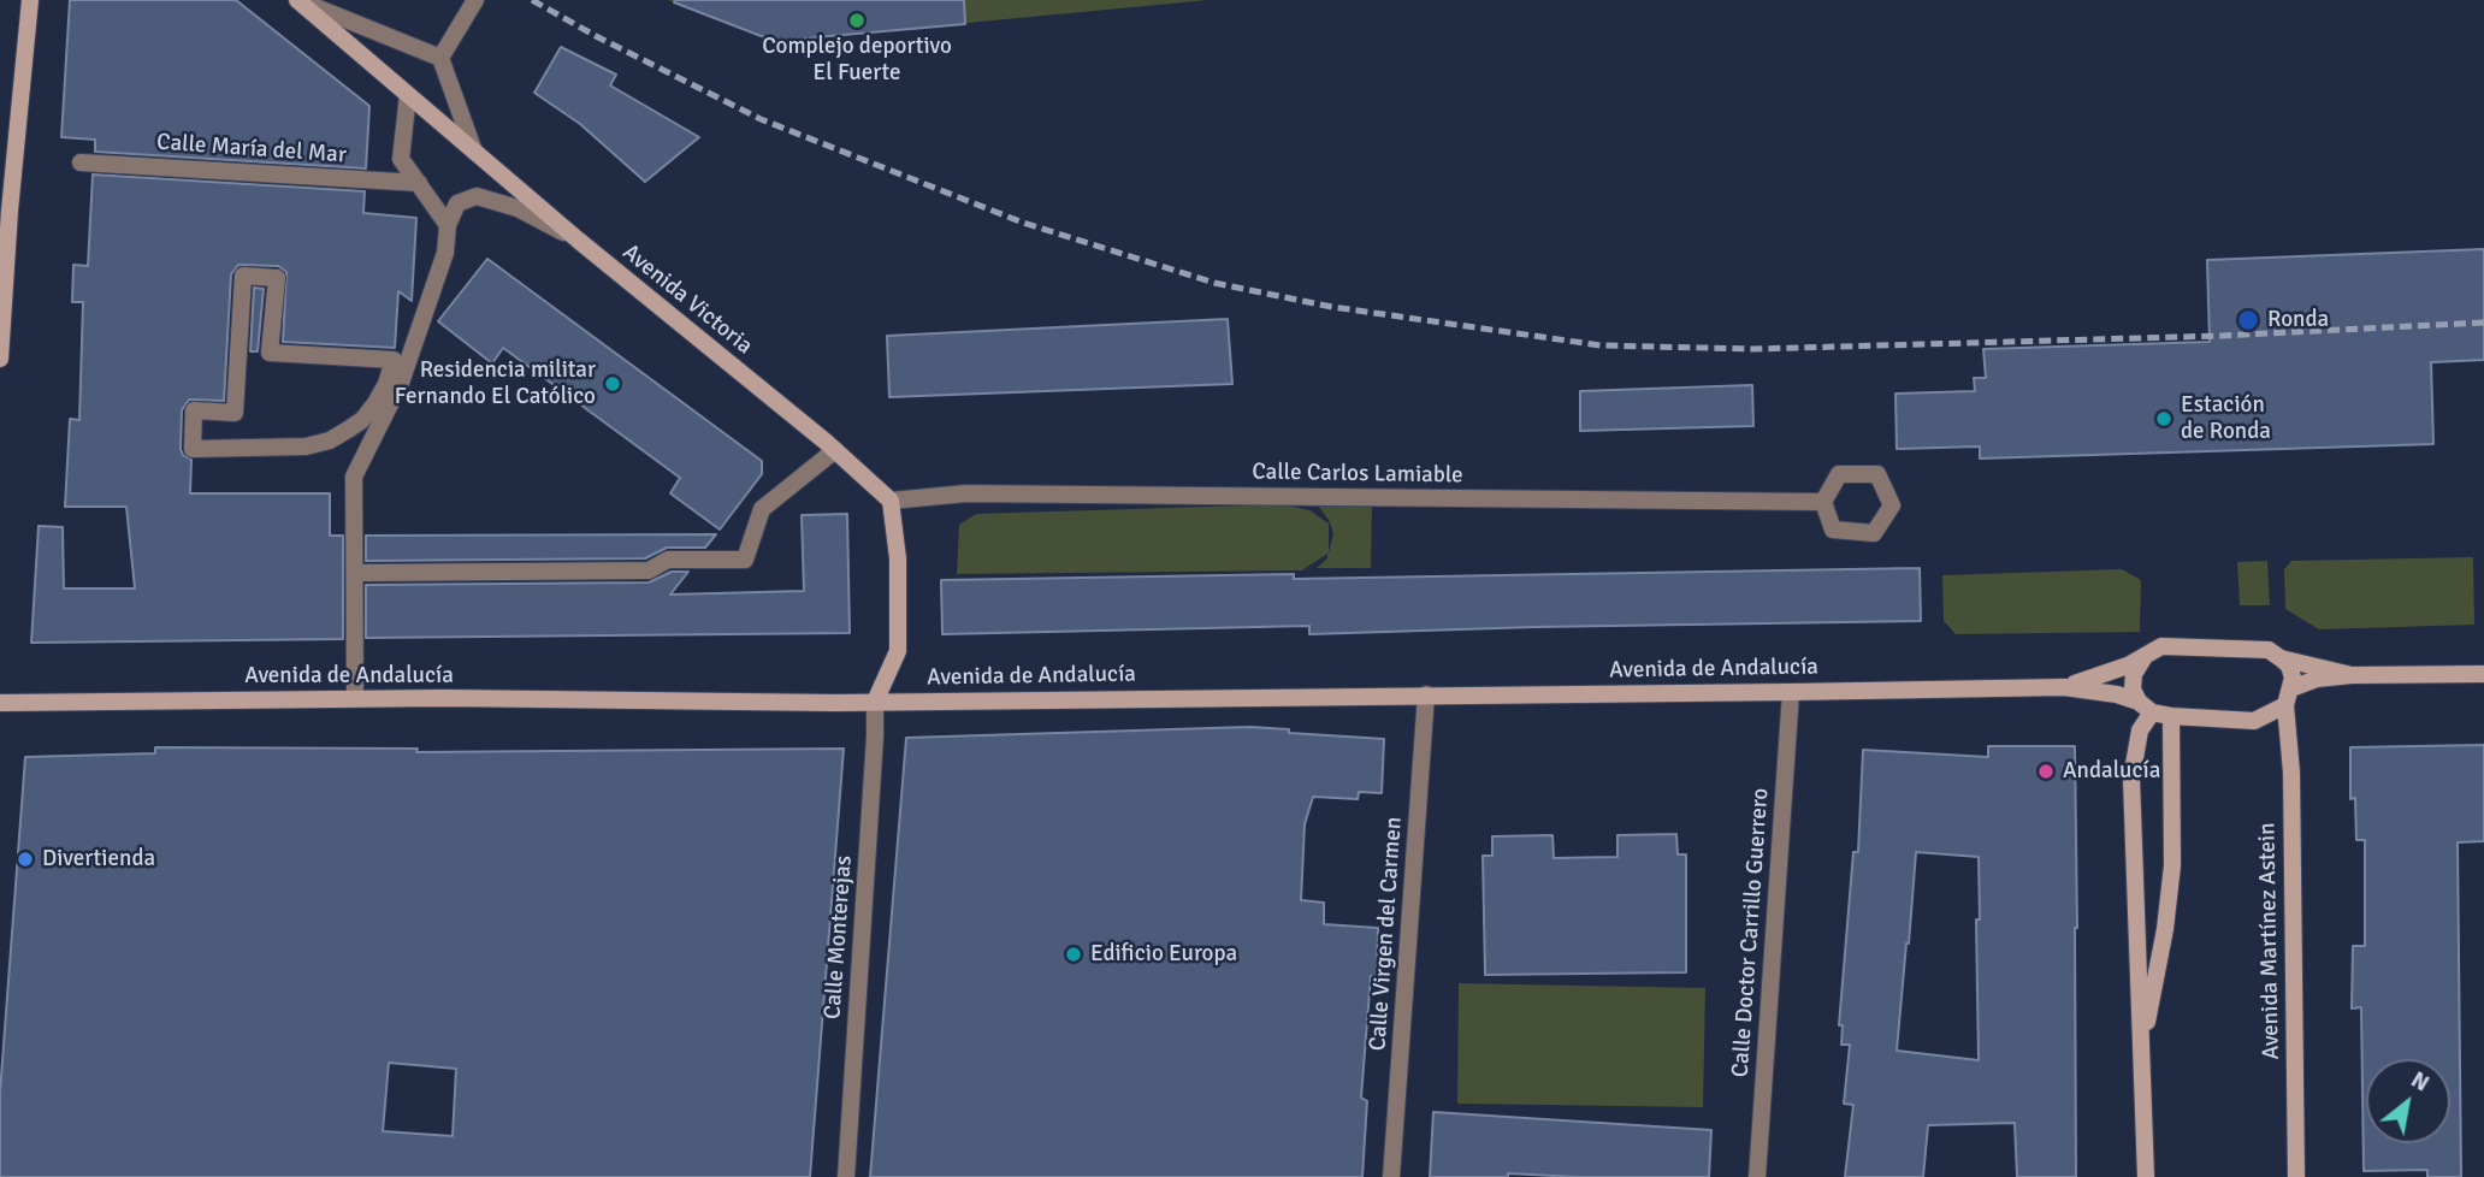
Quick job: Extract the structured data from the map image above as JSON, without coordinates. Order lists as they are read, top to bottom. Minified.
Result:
{"streets":{"main road":["Avenida Victoria","Avenida de Andalucía","Avenida Martínez Astein"],"street":["Calle María del Mar","Calle Carlos Lamiable","Calle Doctor Carrillo Guerrero","Calle Virgen del Carmen","Calle Monterejas"]},"crossings":[["Avenida Victoria","Calle Carlos Lamiable"],["Avenida de Andalucía","Calle Doctor Carrillo Guerrero"],["Avenida de Andalucía","Calle Virgen del Carmen"],["Avenida de Andalucía","Calle Monterejas"],["Avenida de Andalucía","Avenida Martínez Astein"]],"places":["Complejo deportivo El Fuerte","Ronda","Residencia militar Fernando El Católico","Estación de Ronda","Andalucía","Divertienda","Edificio Europa"],"north":"top right"}
